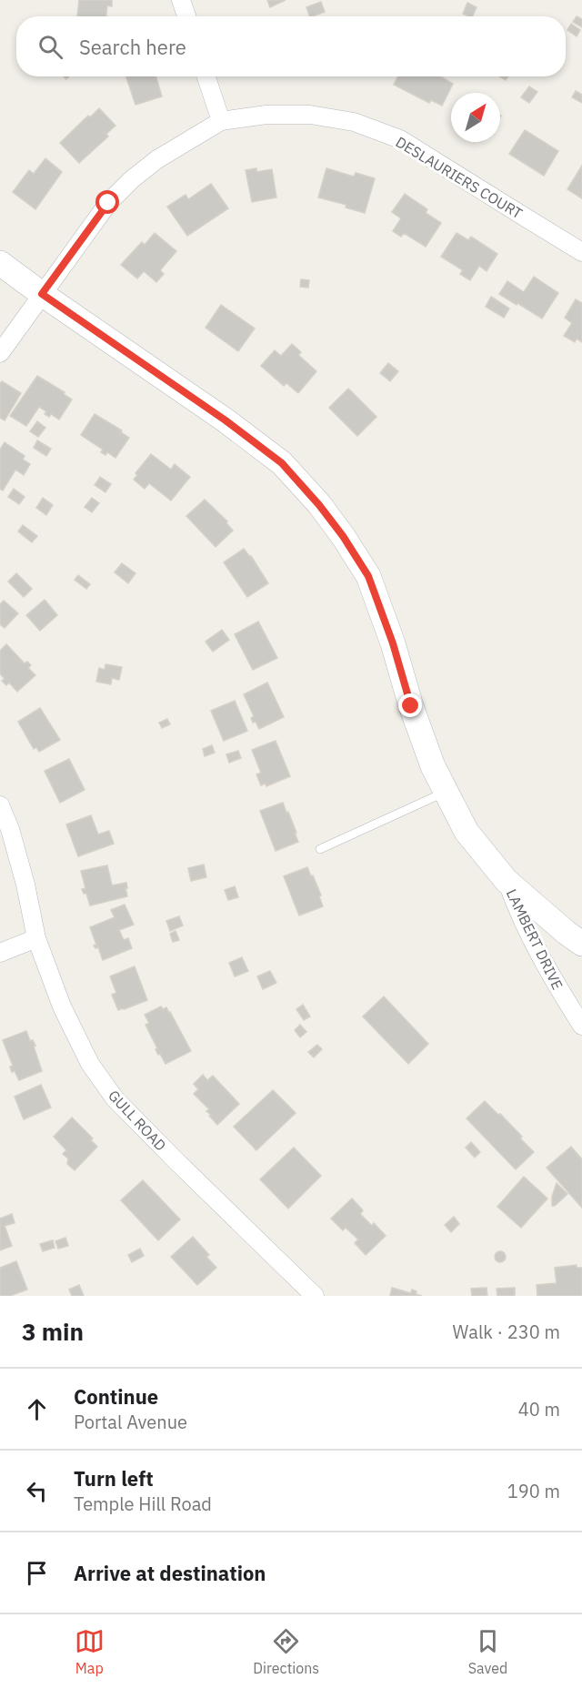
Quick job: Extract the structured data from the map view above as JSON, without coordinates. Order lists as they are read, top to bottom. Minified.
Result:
{"streets":{"street":["DESLAURIERS COURT","LAMBERT DRIVE","GULL ROAD"]},"north":"top right","page":{"search":"Search here","heading":["3 min","Walk · 230 m"],"list":[["Continue","Portal Avenue","40 m"],["Turn left","Temple Hill Road","190 m"],"Arrive at destination"],"nav":["Map","Directions","Saved"]}}
